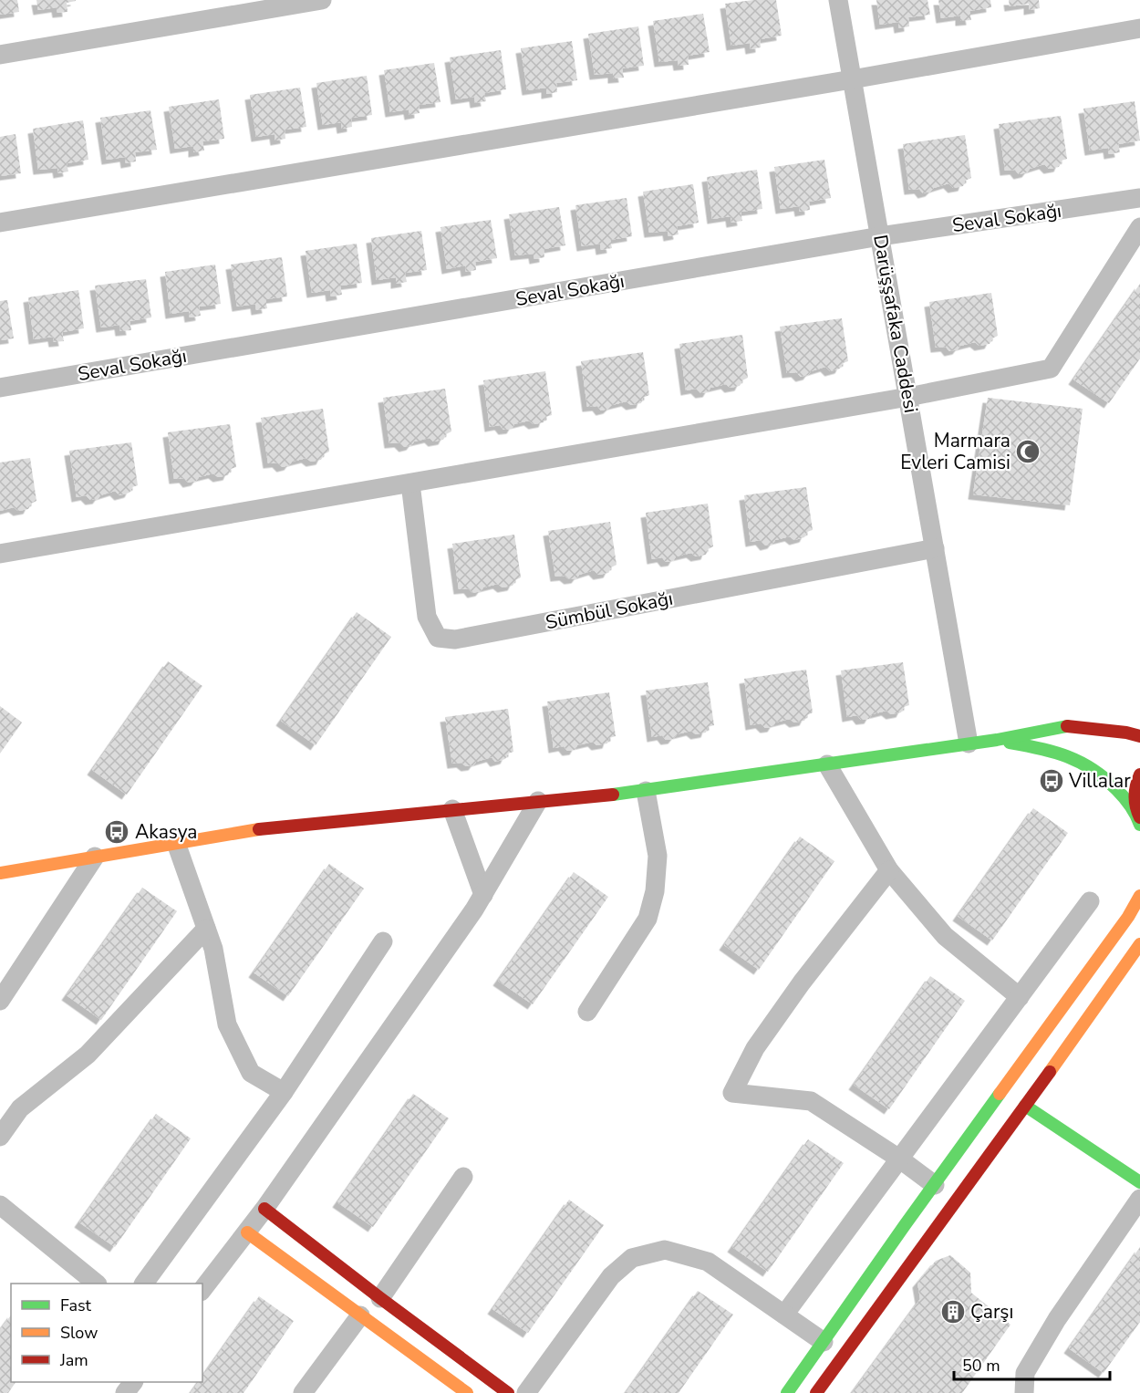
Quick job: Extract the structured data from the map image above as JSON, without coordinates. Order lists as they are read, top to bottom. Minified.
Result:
{"streets":{"street":["Seval Sokağı","Darüşşafaka Caddesi","Sümbül Sokağı"]},"crossings":[["Seval Sokağı","Darüşşafaka Caddesi"],["Darüşşafaka Caddesi","Sümbül Sokağı"]],"places":{"mosque":["Marmara Evleri Camisi"],"bus stop":["Villalar","Akasya"],"building":["Çarşı"]},"legend":["Fast","Slow","Jam"],"scale_bar":"50 m"}
